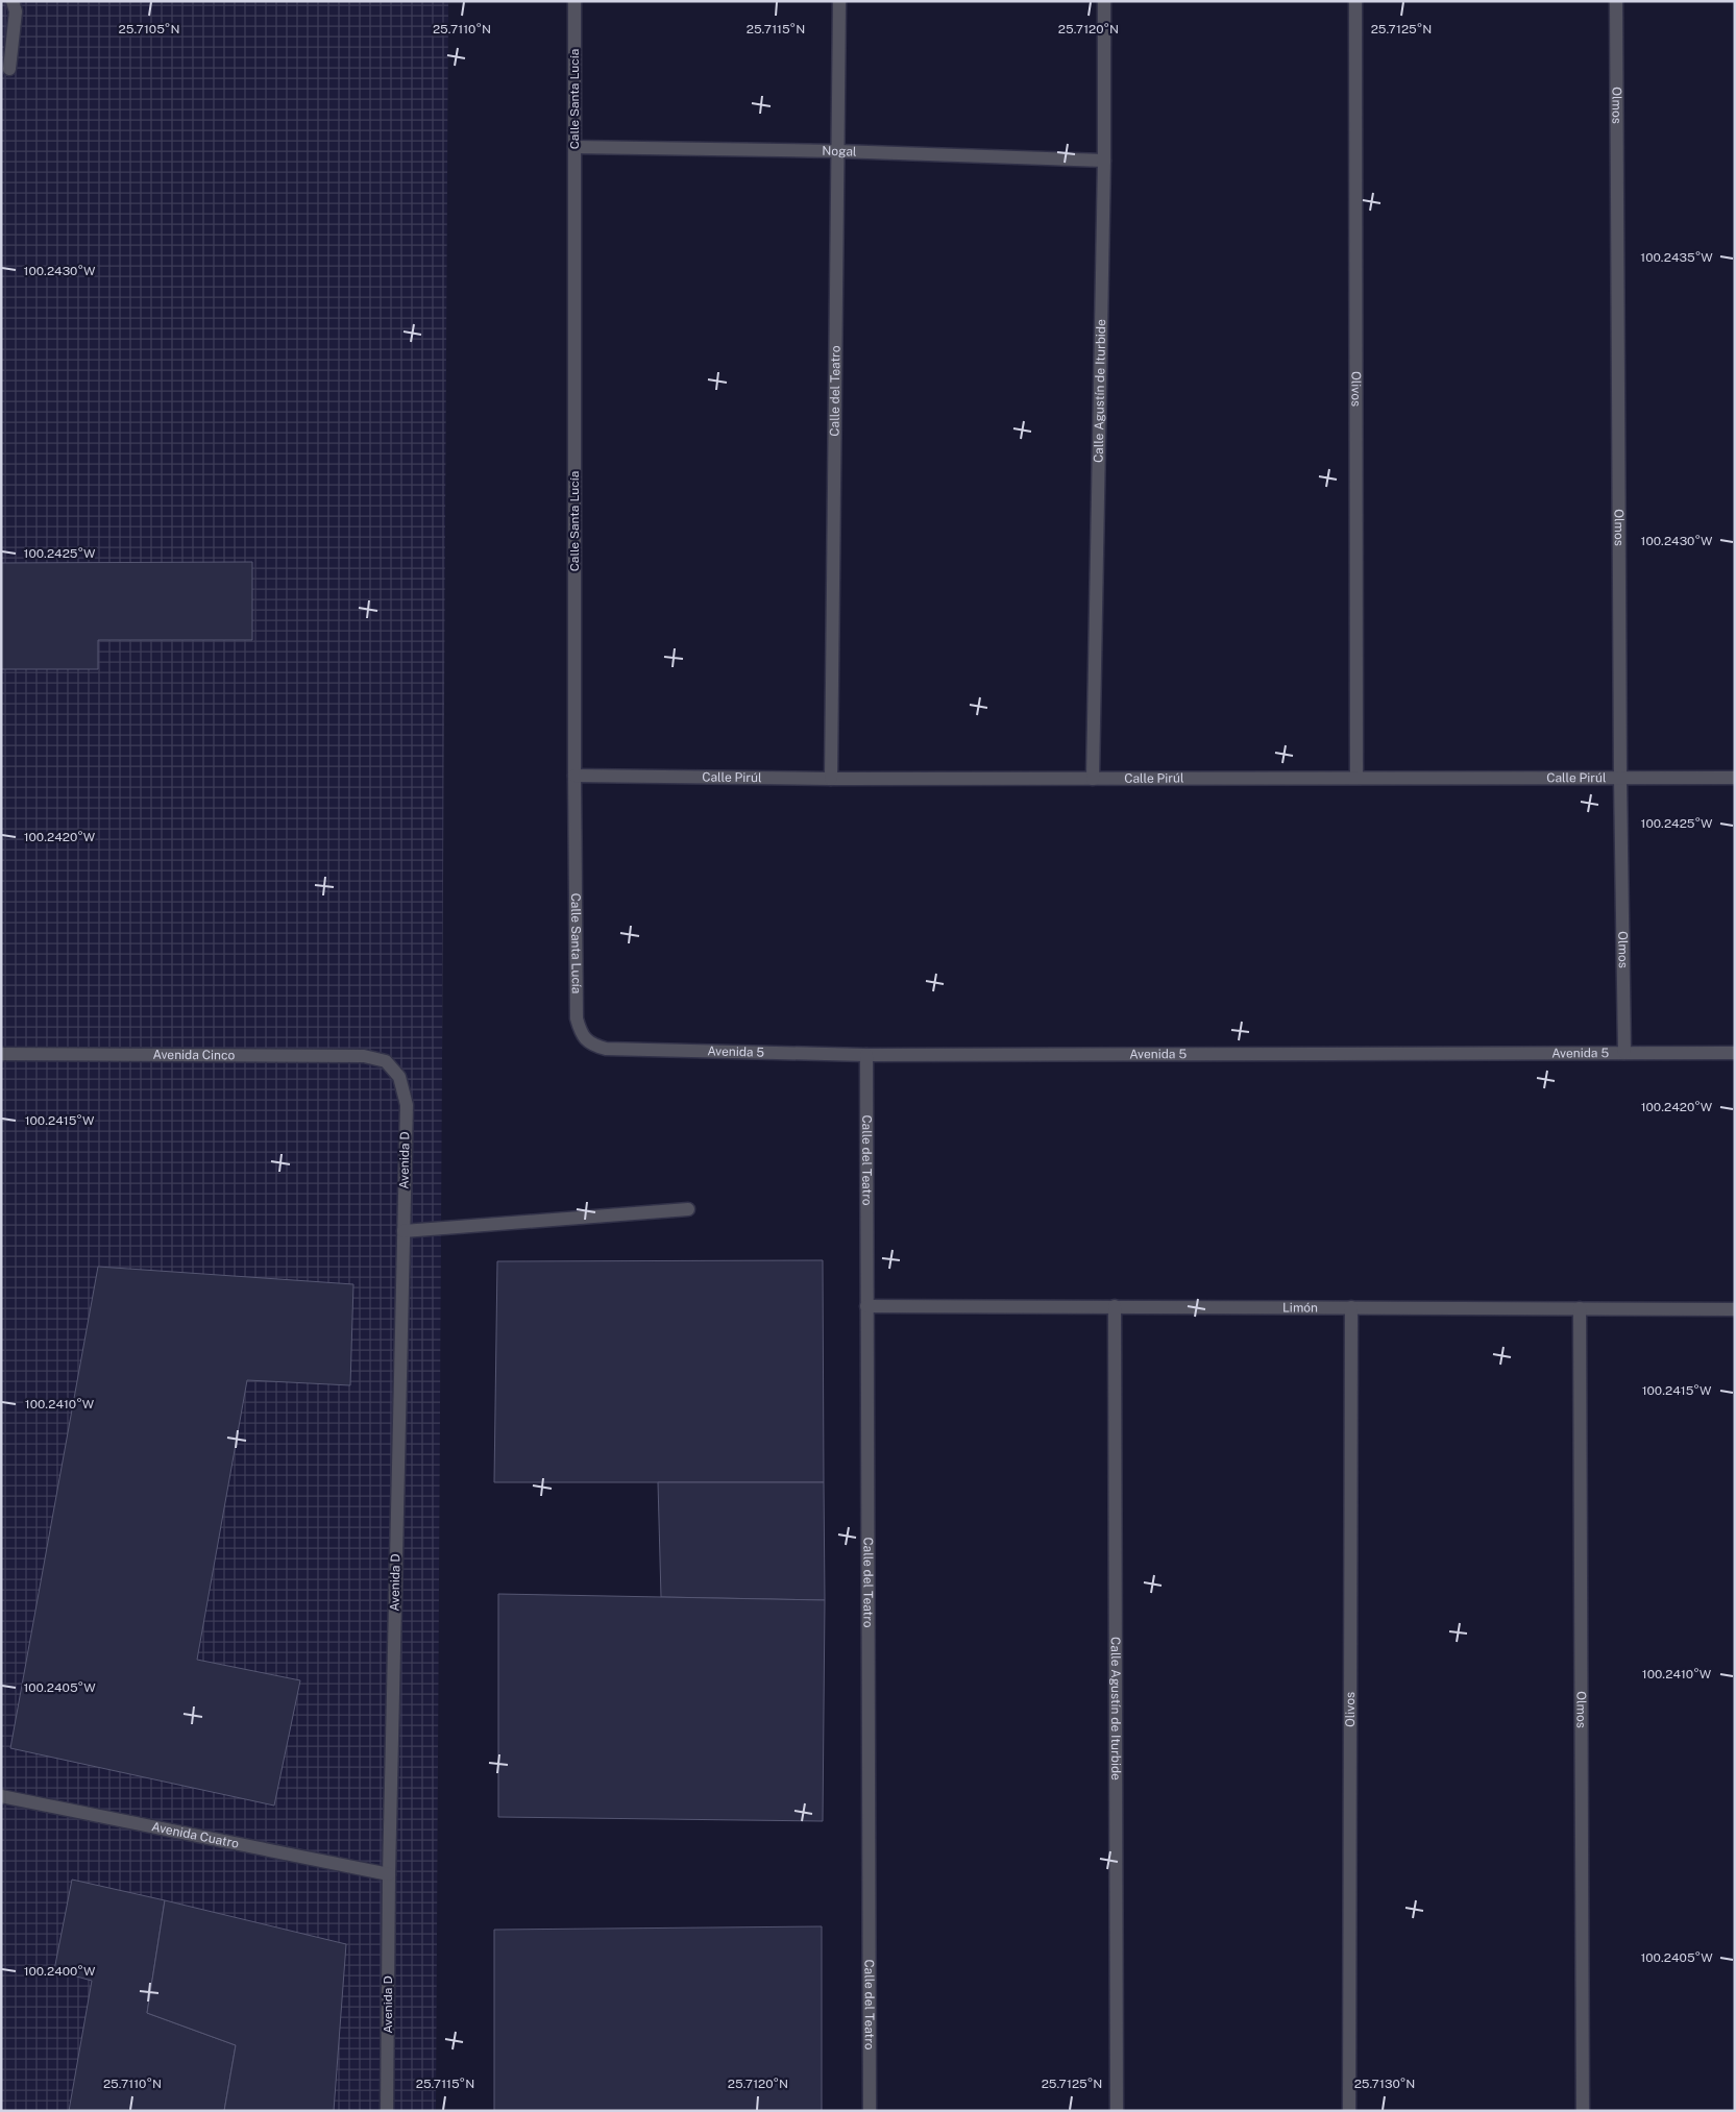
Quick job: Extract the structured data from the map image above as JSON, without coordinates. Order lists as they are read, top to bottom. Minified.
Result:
{"streets":{"street":["Calle Santa Lucía","Olmos","Nogal","Calle del Teatro","Calle Agustín de Iturbide","Olivos","Calle Pirúl","Avenida 5","Avenida Cinco","Avenida D","Limón","Avenida Cuatro"]},"crossings":[["Calle Santa Lucía","Nogal"],["Calle Santa Lucía","Calle Pirúl"],["Calle Santa Lucía","Avenida 5"],["Olmos","Calle Pirúl"],["Olmos","Avenida 5"],["Olmos","Limón"],["Nogal","Calle del Teatro"],["Nogal","Calle Agustín de Iturbide"],["Calle del Teatro","Calle Pirúl"],["Calle del Teatro","Avenida 5"],["Calle del Teatro","Limón"],["Calle Agustín de Iturbide","Calle Pirúl"],["Calle Agustín de Iturbide","Limón"],["Olivos","Calle Pirúl"],["Olivos","Limón"],["Avenida Cinco","Avenida D"],["Avenida D","Avenida Cuatro"]],"coordinates":["25.7105°N","25.7110°N","25.7115°N","25.7120°N","25.7125°N","100.2435°W","100.2430°W","100.2425°W","100.2420°W","100.2415°W","100.2410°W","100.2405°W","100.2400°W","25.7130°N"]}
